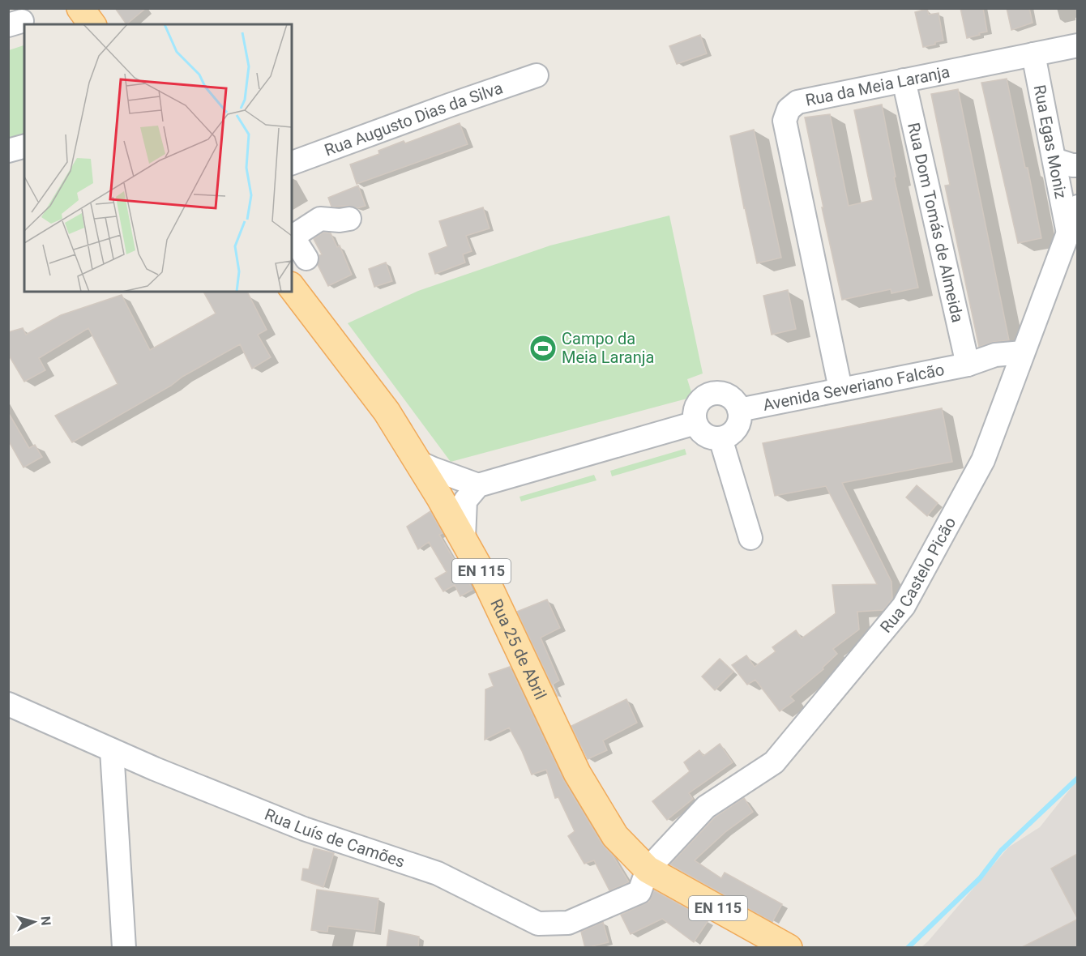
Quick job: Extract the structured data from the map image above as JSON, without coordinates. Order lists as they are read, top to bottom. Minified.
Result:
{"streets":{"main road":["EN 115","Rua 25 de Abril"],"street":["Rua da Meia Laranja","Rua Augusto Dias da Silva","Rua Egas Moniz","Rua Dom Tomás de Almeida","Avenida Severiano Falcão","Rua Castelo Picão","Rua Luís de Camões"]},"crossings":[["Rua da Meia Laranja","Rua Egas Moniz"],["Rua da Meia Laranja","Rua Dom Tomás de Almeida"],["Rua da Meia Laranja","Avenida Severiano Falcão"],["Rua Egas Moniz","Rua Castelo Picão"],["Rua Dom Tomás de Almeida","Avenida Severiano Falcão"],["Avenida Severiano Falcão","Rua Castelo Picão"],["EN 115","Rua Castelo Picão"],["EN 115","Rua 25 de Abril"],["EN 115","Rua Luís de Camões"],["Rua Castelo Picão","Rua 25 de Abril"],["Rua Castelo Picão","Rua Luís de Camões"],["Rua 25 de Abril","Rua Luís de Camões"]],"places":{"sports":["Campo da Meia Laranja"]},"north":"right"}
